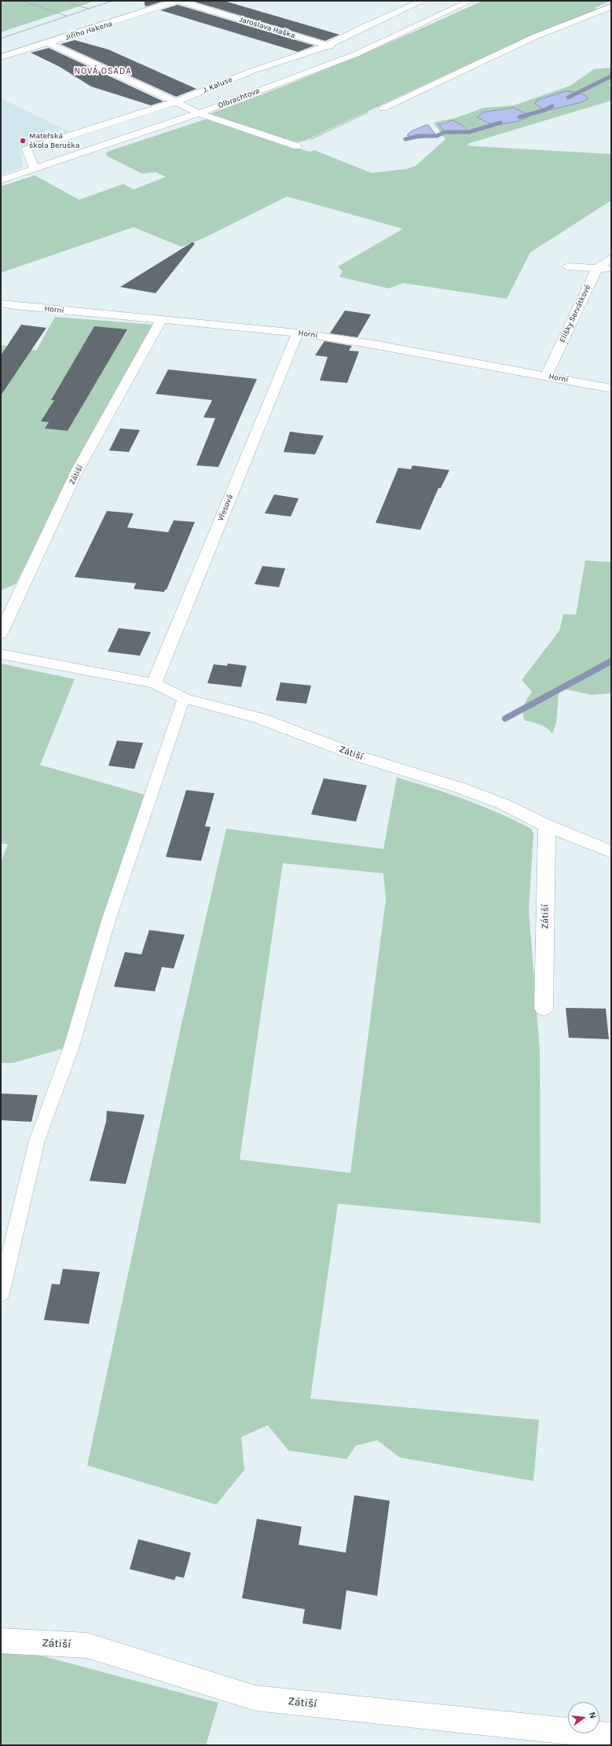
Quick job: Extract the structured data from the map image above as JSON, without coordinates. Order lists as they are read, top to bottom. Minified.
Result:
{"streets":{"street":["Jaroslava Haška","Jiřího Hakena","J. Kaluse","Olbrachtova","Horní","Elišky Servátkové","Zátiší","Vřesová"]},"crossings":[["Jaroslava Haška","J. Kaluse"],["Jaroslava Haška","Olbrachtova"],["J. Kaluse","Olbrachtova"],["Horní","Elišky Servátkové"],["Horní","Zátiší"],["Horní","Vřesová"],["Zátiší","Vřesová"]],"districts":["NOVÁ OSADA"],"places":["Mateřská škola Beruška"],"north":"right"}
